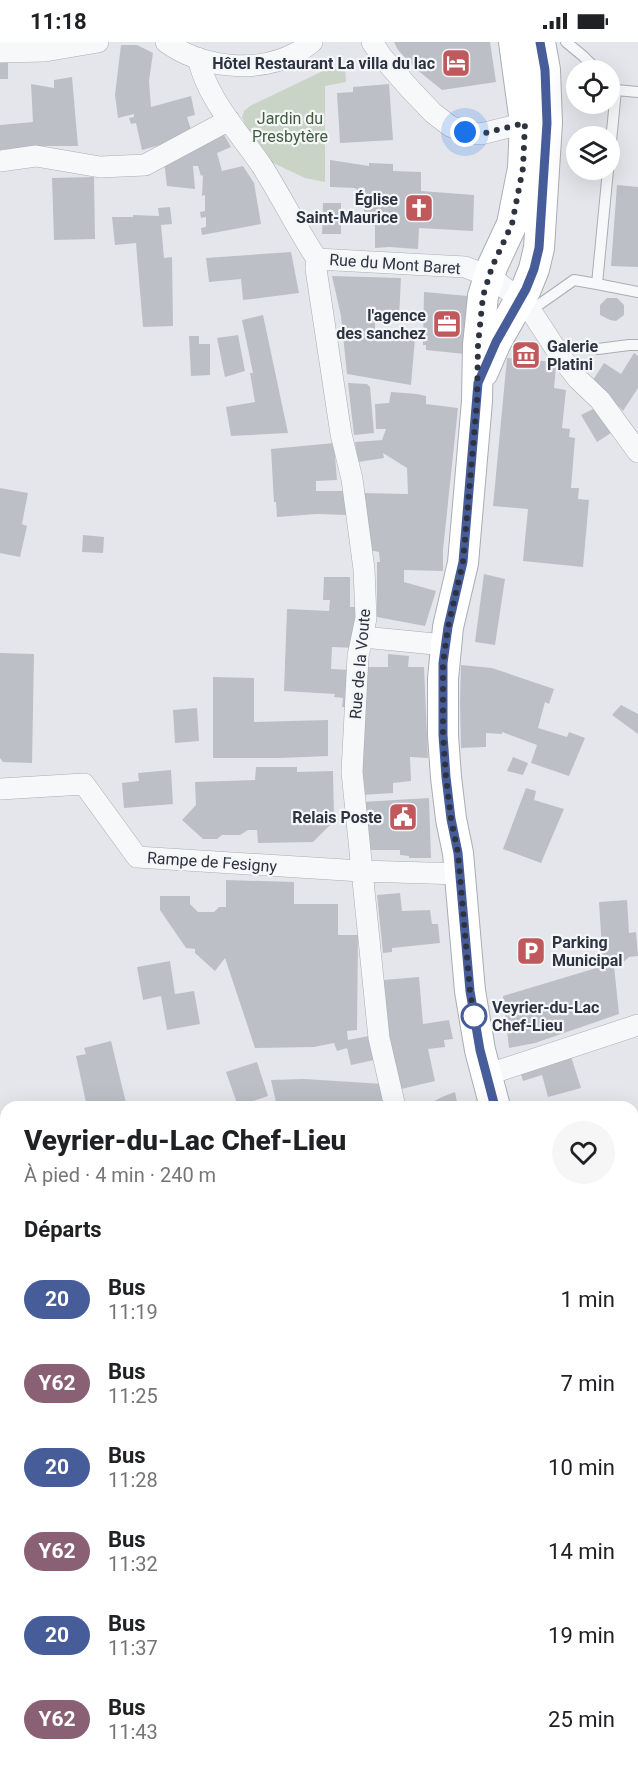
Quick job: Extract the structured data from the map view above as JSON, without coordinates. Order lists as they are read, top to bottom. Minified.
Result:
{"streets":{"street":["Rue du Mont Baret","Rue de la Voute","Rampe de Fesigny"]},"crossings":[["Rue du Mont Baret","Rue de la Voute"],["Rue de la Voute","Rampe de Fesigny"]],"parks":["Jardin du Presbytère"],"places":{"hotel":["Hôtel Restaurant La villa du lac"],"church":["Église Saint-Maurice"],"office":["l'agence des sanchez"],"museum":["Galerie Platini"],"public building":["Relais Poste"],"parking":["Parking Municipal"],"other":["Veyrier-du-Lac Chef-Lieu"]},"lines":["bus line 20"],"page":{"status":"11:18","heading":[["Veyrier-du-Lac Chef-Lieu","À pied · 4 min · 240 m"],"Départs"],"list":[{"mark":"20","name":"Bus","note":"11:19","value":"1 min"},{"mark":"Y62","name":"Bus","note":"11:25","value":"7 min"},{"mark":"20","name":"Bus","note":"11:28","value":"10 min"},{"mark":"Y62","name":"Bus","note":"11:32","value":"14 min"},{"mark":"20","name":"Bus","note":"11:37","value":"19 min"},{"mark":"Y62","name":"Bus","note":"11:43","value":"25 min"}]}}
